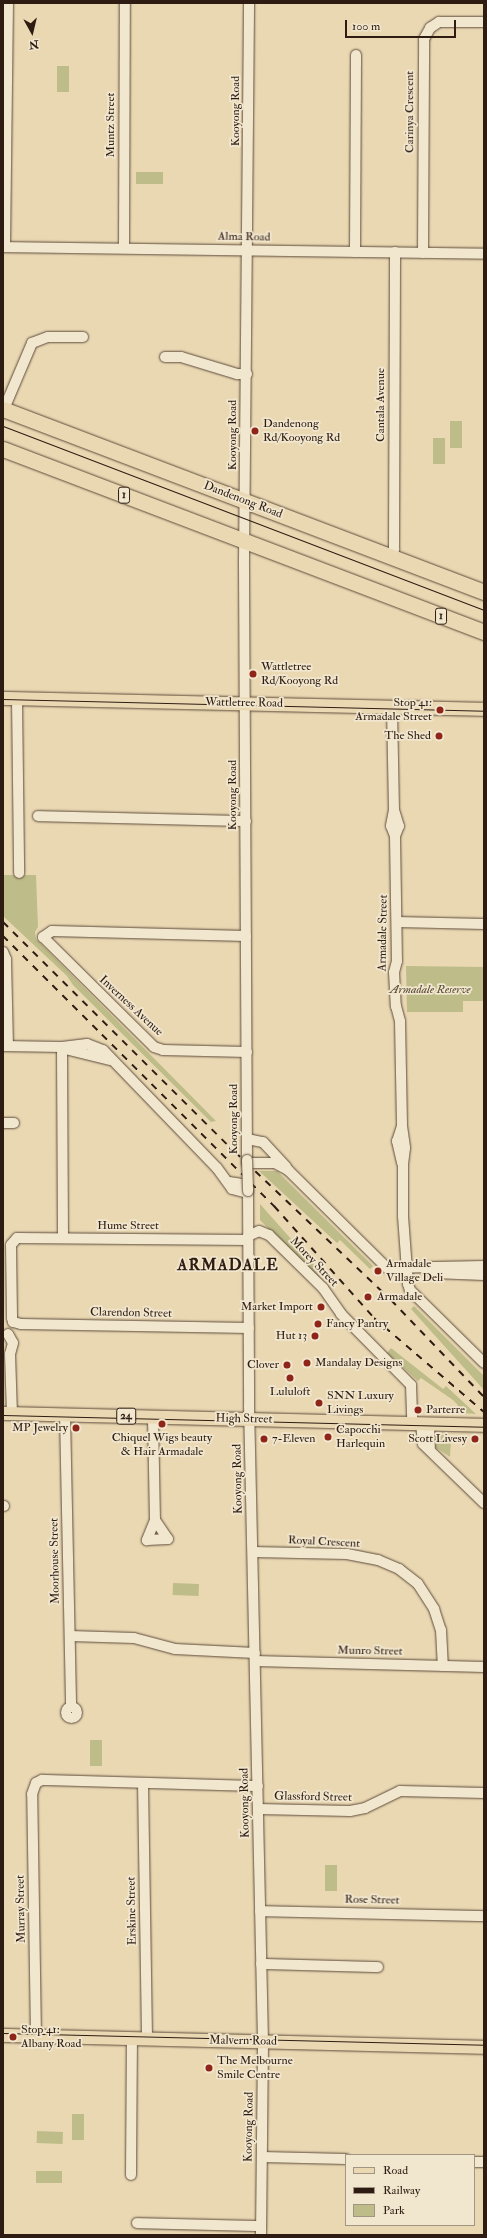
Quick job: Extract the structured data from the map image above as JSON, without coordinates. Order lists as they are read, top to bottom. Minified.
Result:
{"streets":{"highway":["1","Dandenong Road"],"main road":["Wattletree Road","24","High Street","Malvern Road"],"street":["Kooyong Road","Carinya Crescent","Muntz Street","Alma Road","Cantala Avenue","Armadale Street","Inverness Avenue","Hume Street","Morey Street","Clarendon Street","Royal Crescent","Moorhouse Street","Munro Street","Glassford Street","Rose Street","Murray Street","Erskine Street"]},"crossings":[["Kooyong Road","Alma Road"],["Kooyong Road","1"],["Kooyong Road","Dandenong Road"],["Kooyong Road","Wattletree Road"],["Kooyong Road","Inverness Avenue"],["Kooyong Road","Hume Street"],["Kooyong Road","Morey Street"],["Kooyong Road","Clarendon Street"],["Kooyong Road","High Street"],["Kooyong Road","Royal Crescent"],["Kooyong Road","Munro Street"],["Kooyong Road","Glassford Street"],["Kooyong Road","Rose Street"],["Kooyong Road","Malvern Road"],["Carinya Crescent","Alma Road"],["Muntz Street","Alma Road"],["Alma Road","Cantala Avenue"],["Cantala Avenue","Dandenong Road"],["Wattletree Road","Armadale Street"],["Hume Street","Morey Street"],["Hume Street","Clarendon Street"],["Morey Street","High Street"],["High Street","Moorhouse Street"],["Royal Crescent","Munro Street"],["Moorhouse Street","Munro Street"],["Murray Street","Erskine Street"],["Murray Street","Malvern Road"],["Erskine Street","Malvern Road"]],"districts":["ARMADALE"],"parks":["Armadale Reserve"],"places":["Dandenong Rd/Kooyong Rd","Wattletree Rd/Kooyong Rd","Stop 41: Armadale Street","The Shed","Armadale Village Deli","Armadale","Market Import","Fancy Pantry","Hut 13","Mandalay Designs","Clover","Lululoft","SNN Luxury Livings","Parterre","Chiquel Wigs beauty & Hair Armadale","MP Jewelry","Capocchi Harlequin","7-Eleven","Scott Livesy","Stop 41: Albany Road","The Melbourne Smile Centre"],"legend":["Road","Railway","Park"],"scale_bar":"100 m","north":"bottom"}
